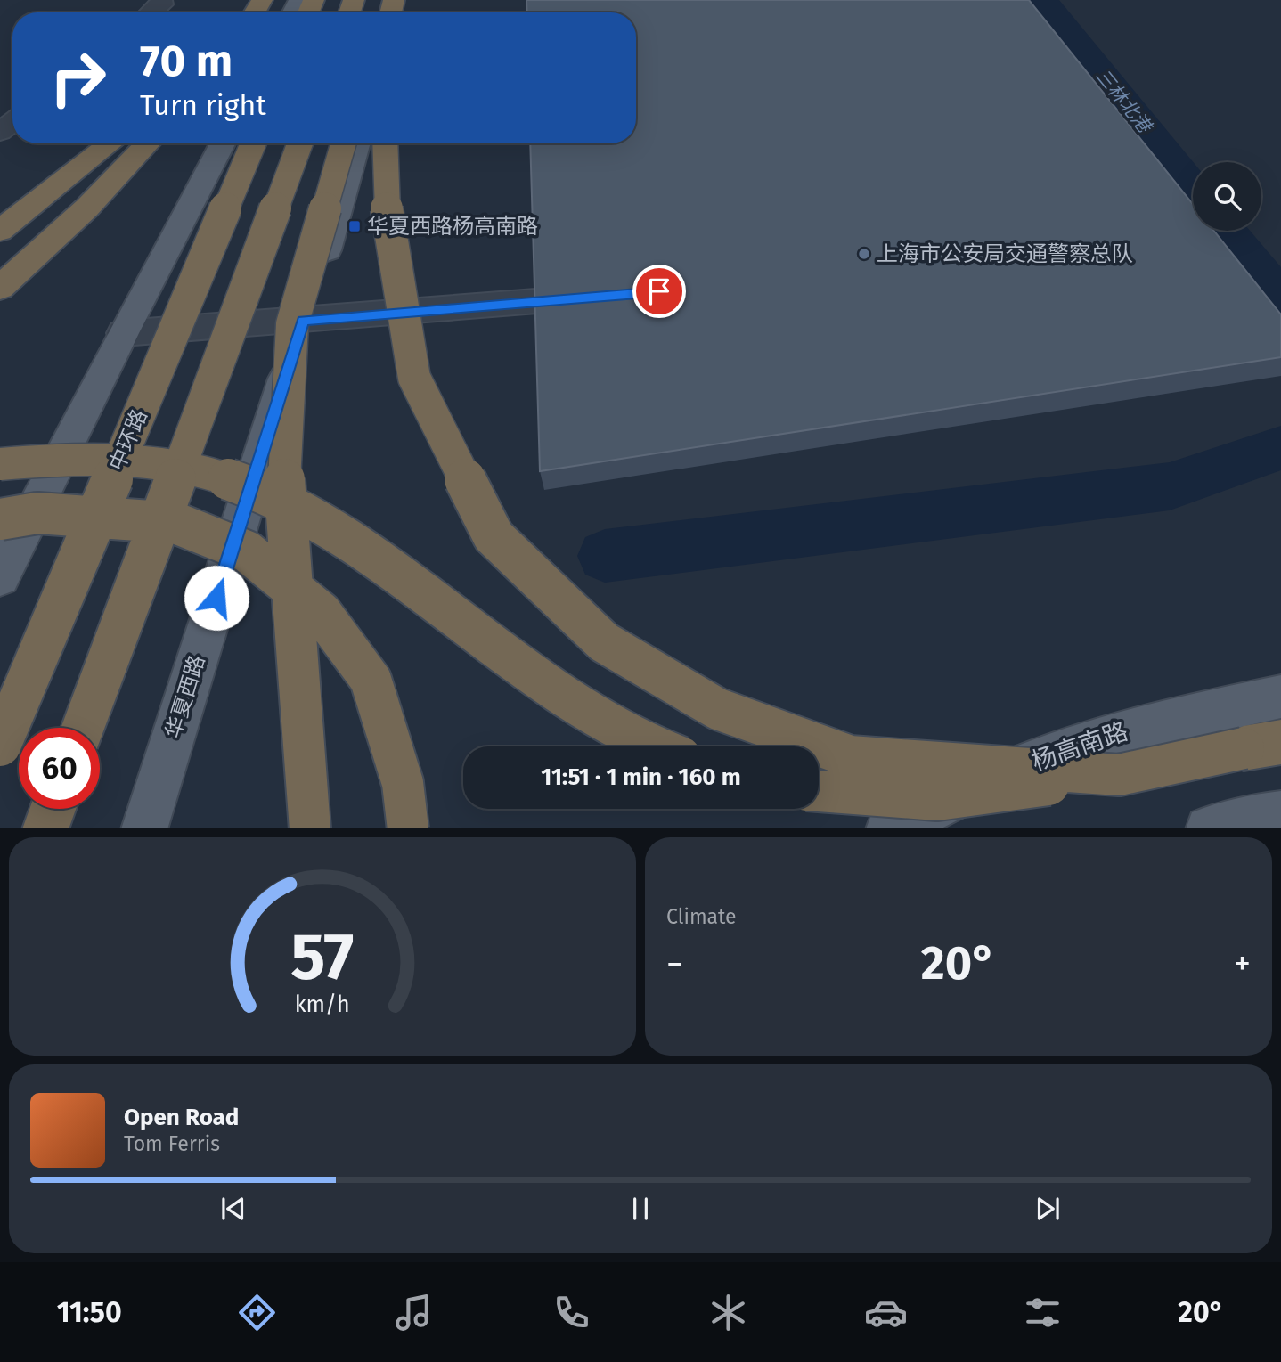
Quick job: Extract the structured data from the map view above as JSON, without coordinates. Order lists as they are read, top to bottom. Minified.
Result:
{"streets":{"highway":["中环路"],"main road":["华夏西路","杨高南路"]},"water":["三林北港"],"places":{"transit":["华夏西路杨高南路"],"other":["上海市公安局交通警察总队"]},"page":{"turn":["70 m","Turn right"],"limit":"60","trip":"11:51 · 1 min · 160 m","tile":"Climate","heat":["−","20°","+"],"song":["Open Road","Tom Ferris"],"tabs":["11:50","20°"],"gauge":["57","km/h"]}}
